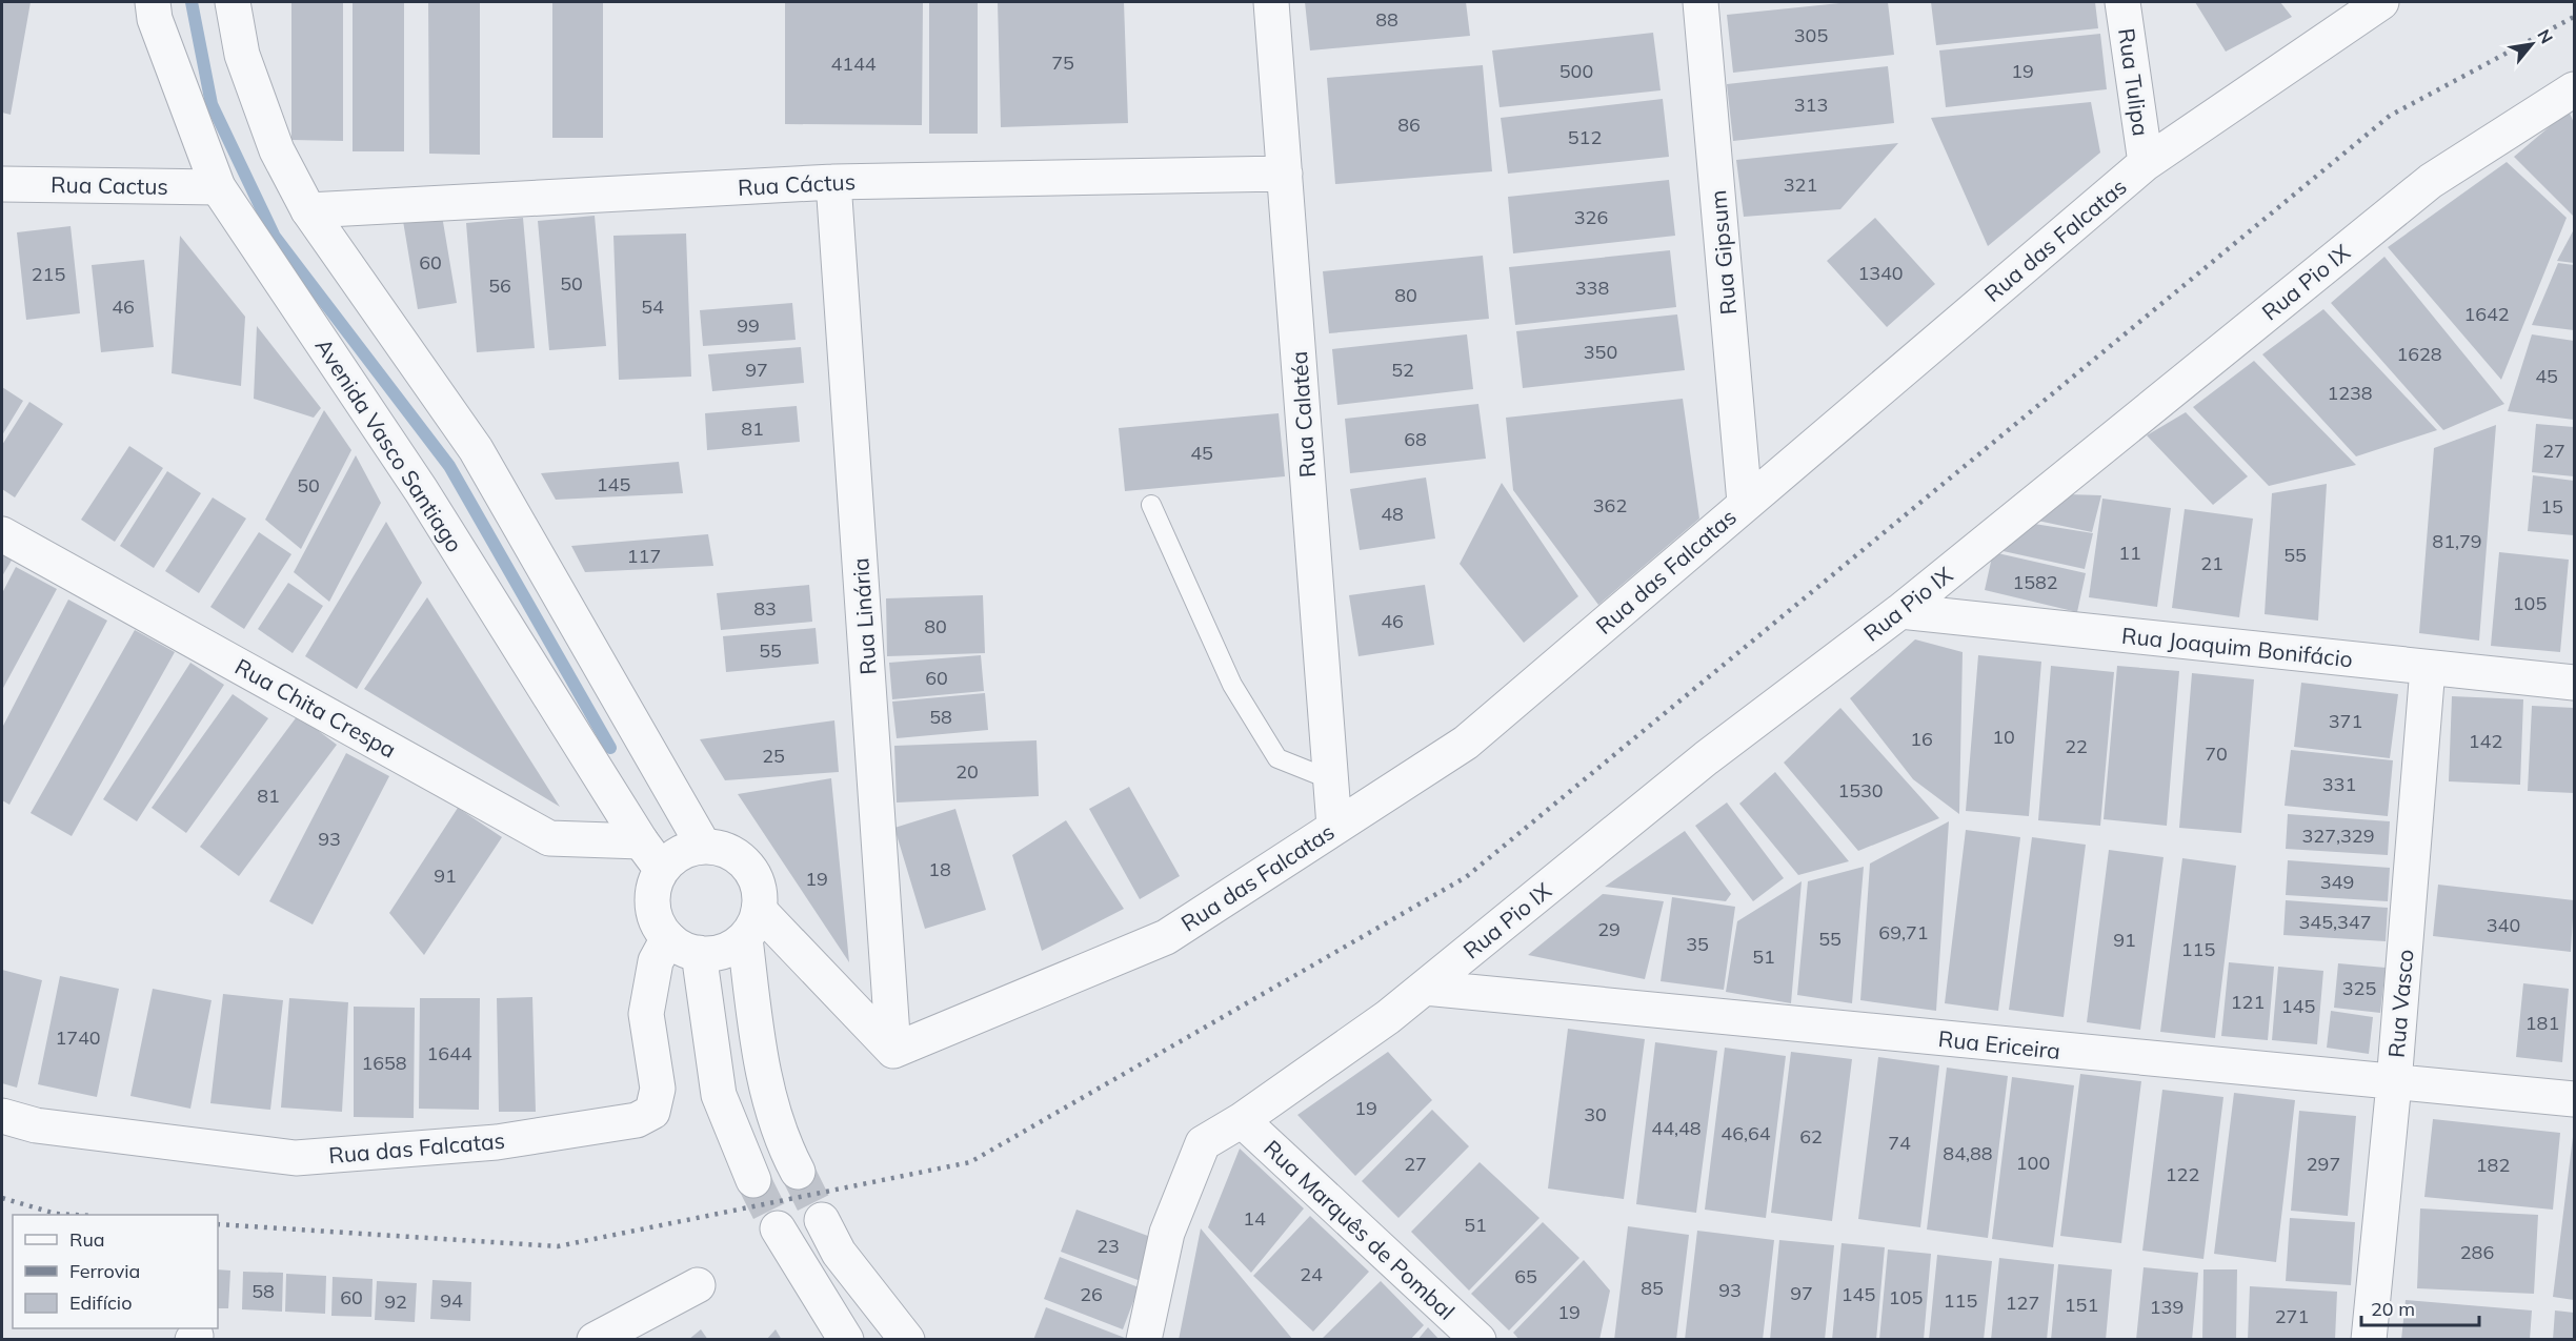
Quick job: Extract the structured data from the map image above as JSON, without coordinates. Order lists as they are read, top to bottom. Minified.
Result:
{"streets":{"street":["Rua Tulipa","Rua Cáctus","Rua Cactus","Rua das Falcatas","Rua Gipsum","Rua Pio IX","Rua Calatéa","Avenida Vasco Santiago","Rua Linária","Rua Joaquim Bonifácio","Rua Chita Crespa","Rua Vasco","Rua Ericeira","Rua Marquês de Pombal"]},"crossings":[["Rua Tulipa","Rua das Falcatas"],["Rua Cáctus","Rua Calatéa"],["Rua Cáctus","Rua Linária"],["Rua Cactus","Avenida Vasco Santiago"],["Rua das Falcatas","Rua Gipsum"],["Rua das Falcatas","Rua Calatéa"],["Rua das Falcatas","Avenida Vasco Santiago"],["Rua das Falcatas","Rua Linária"],["Rua Pio IX","Rua Joaquim Bonifácio"],["Rua Pio IX","Rua Ericeira"],["Rua Pio IX","Rua Marquês de Pombal"],["Avenida Vasco Santiago","Rua Chita Crespa"],["Rua Joaquim Bonifácio","Rua Vasco"],["Rua Vasco","Rua Ericeira"]],"house_numbers":["88","305","75","4144","500","19","313","86","512","321","326","60","1340","215","50","56","338","80","46","54","1642","99","350","1628","97","52","45","1238","81","68","27","45","145","50","362","15","48","81,79","11","55","117","21","1582","105","83","46","80","55","60","58","371","10","16","142","22","70","25","20","331","1530","81","327,329","93","18","91","19","349","345,347","340","29","69,71","55","91","35","115","51","325","121","145","181","1740","1644","1658","19","30","44,48","46,64","62","74","84,88","100","27","297","182","122","14","51","23","286","24","65","85","93","58","97","26","145","60","105","94","115","92","127","151","139","19","271"],"legend":["Rua","Ferrovia","Edifício"],"scale_bar":"20 m","north":"top right"}
